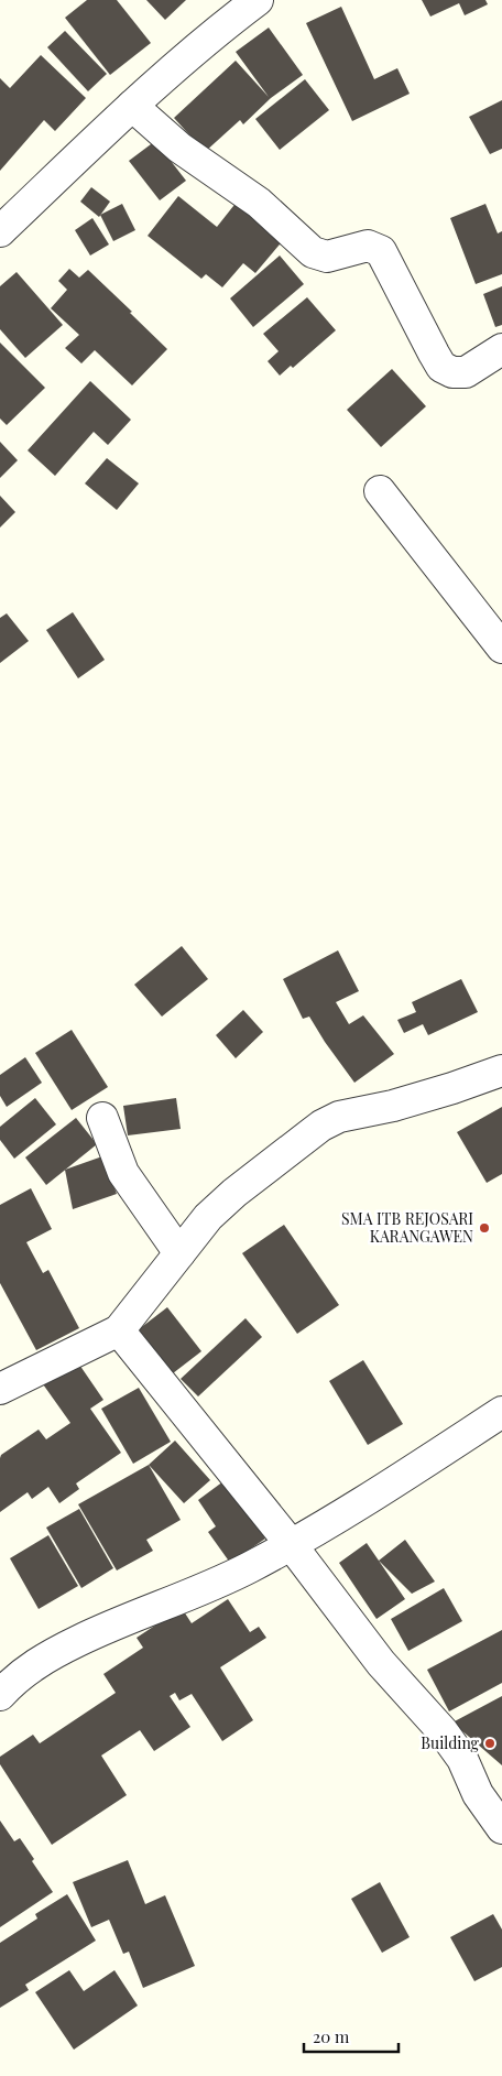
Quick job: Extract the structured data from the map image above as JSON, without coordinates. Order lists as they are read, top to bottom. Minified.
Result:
{"places":["SMA ITB REJOSARI KARANGAWEN","Building"],"scale_bar":"20 m"}
